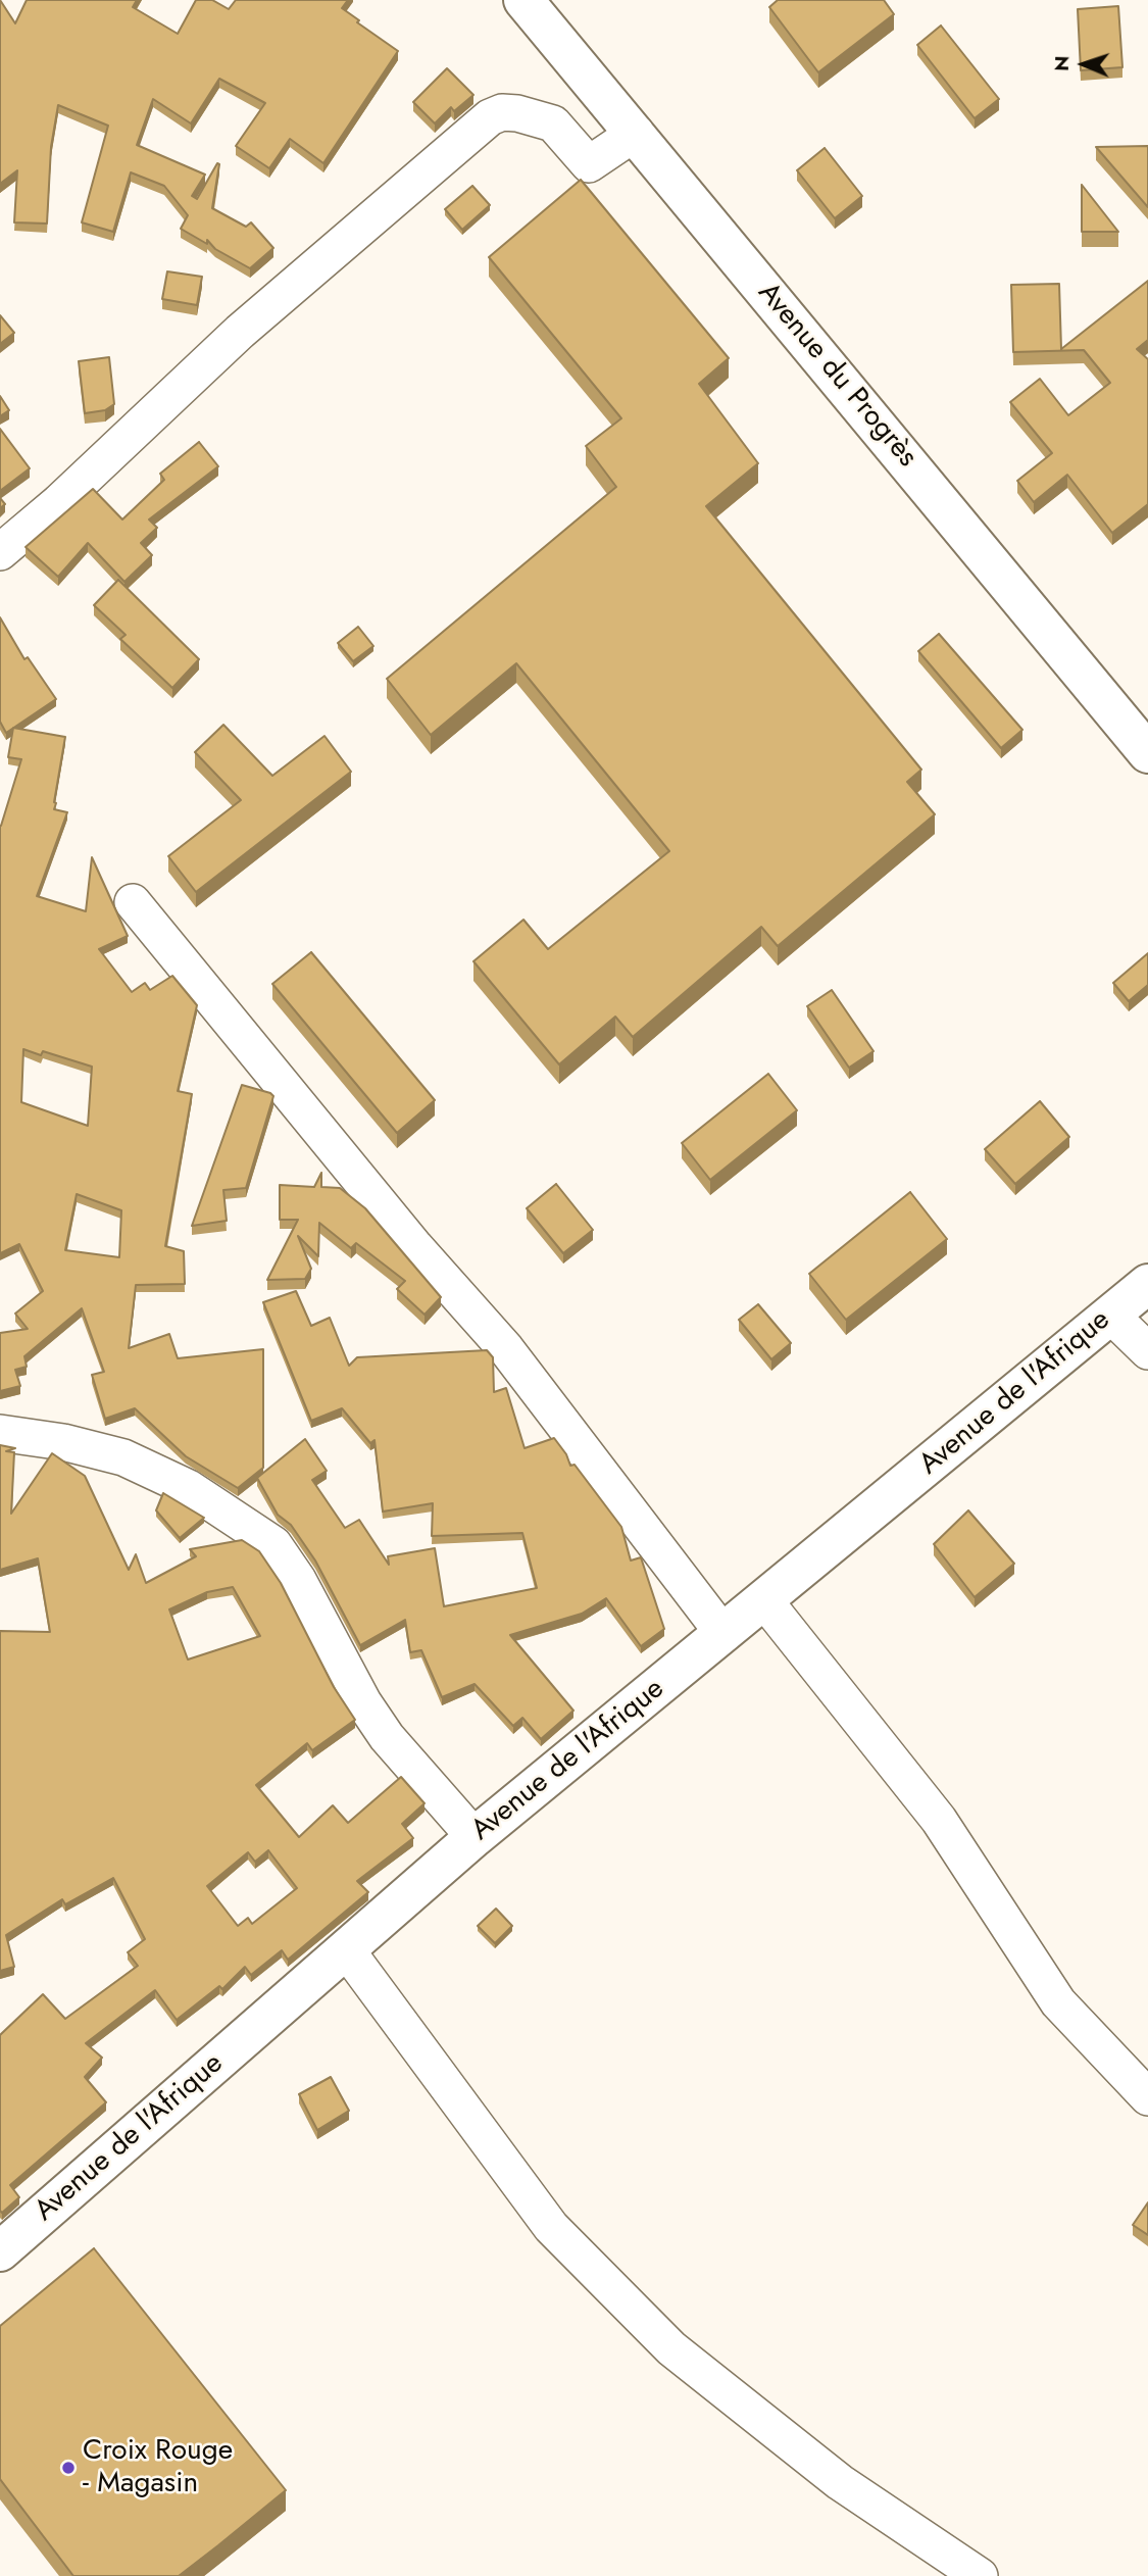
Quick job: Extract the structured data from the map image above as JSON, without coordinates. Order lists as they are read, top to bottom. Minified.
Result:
{"streets":{"main road":["Avenue du Progrès","Avenue de l'Afrique"]},"places":["Croix Rouge - Magasin"],"north":"left"}
